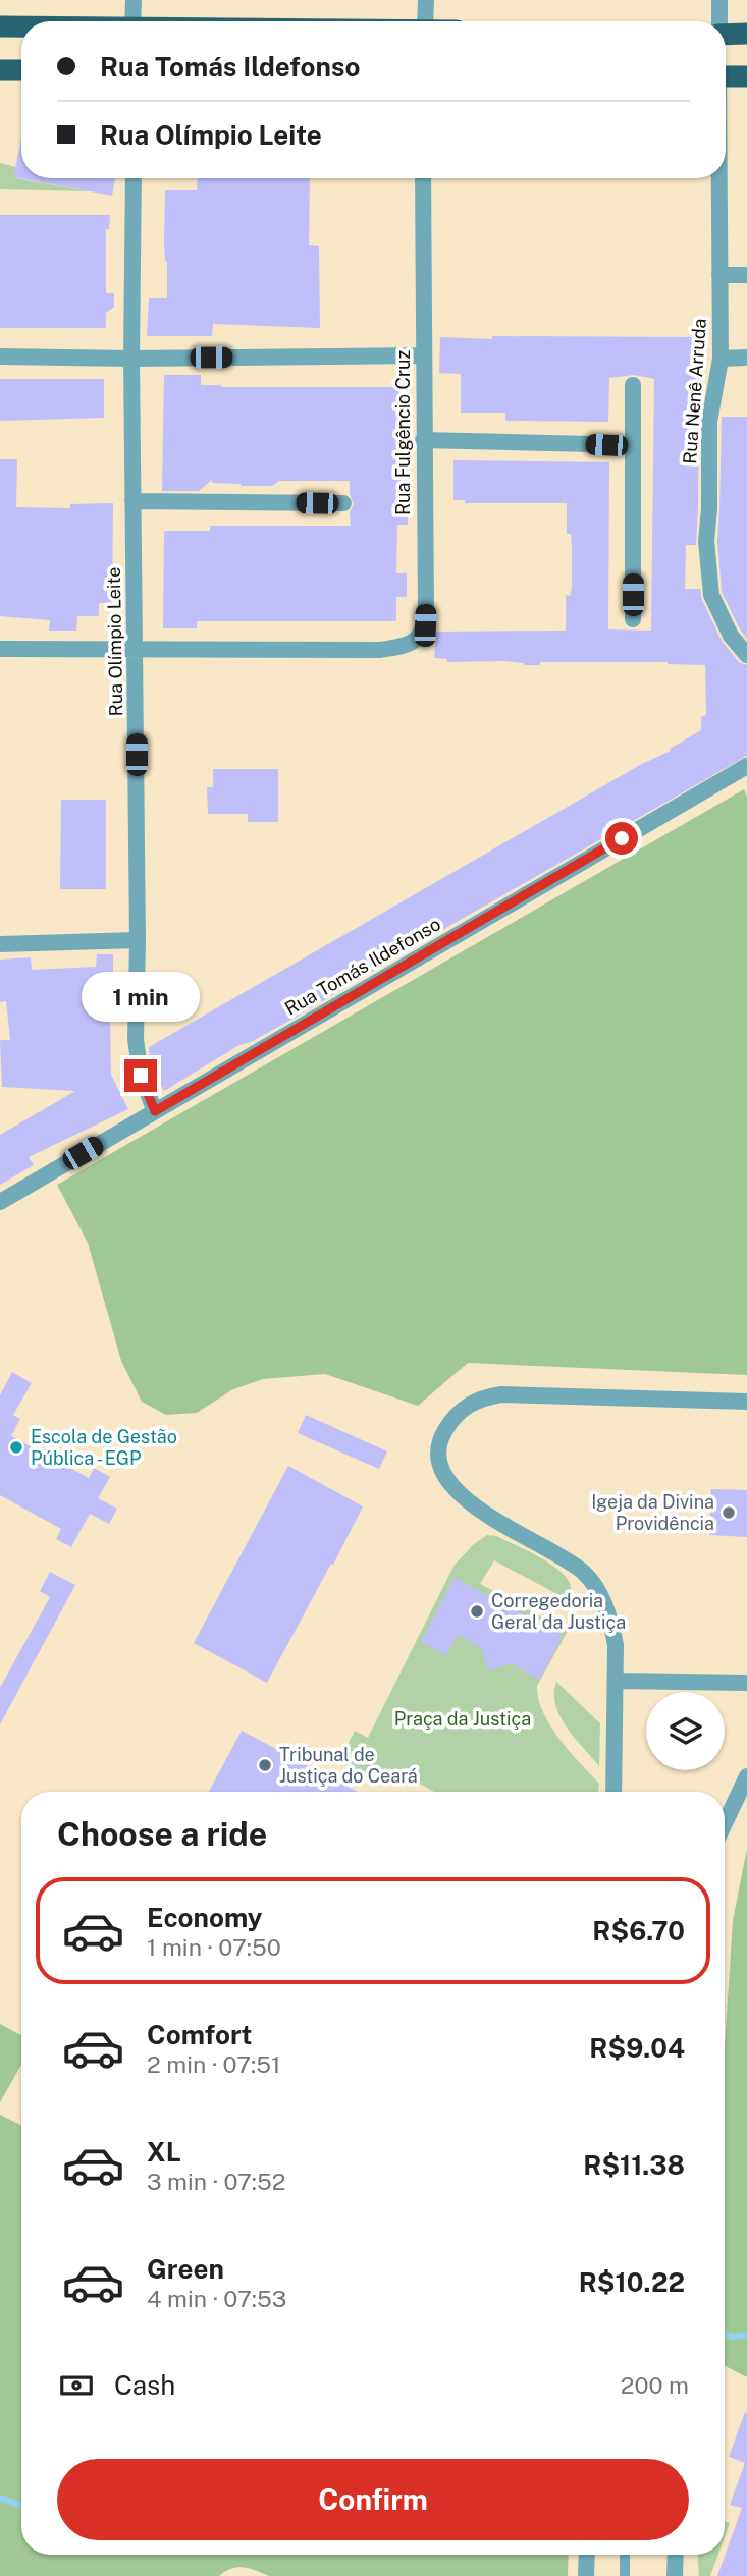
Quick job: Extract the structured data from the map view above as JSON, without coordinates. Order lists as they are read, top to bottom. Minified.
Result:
{"streets":{"street":["Rua Nenê Arruda","Rua Fulgêncio Cruz","Rua Olímpio Leite","Rua Tomás Ildefonso"]},"crossings":[["Rua Fulgêncio Cruz","Rua Olímpio Leite"],["Rua Olímpio Leite","Rua Tomás Ildefonso"]],"parks":["Praça da Justiça"],"places":["Escola de Gestão Pública - EGP","Igeja da Divina Providência","Corregedoria Geral da Justiça","Tribunal de Justiça do Ceará"],"page":{"banner":["Rua Tomás Ildefonso","Rua Olímpio Leite"],"bubble":"1 min","heading":"Choose a ride","list":[{"name":"Economy","note":"1 min · 07:50","value":"R$6.70"},{"name":"Comfort","note":"2 min · 07:51","value":"R$9.04"},{"name":"XL","note":"3 min · 07:52","value":"R$11.38"},{"name":"Green","note":"4 min · 07:53","value":"R$10.22"}],"pay":["Cash","200 m"],"buttons":"Confirm"}}
